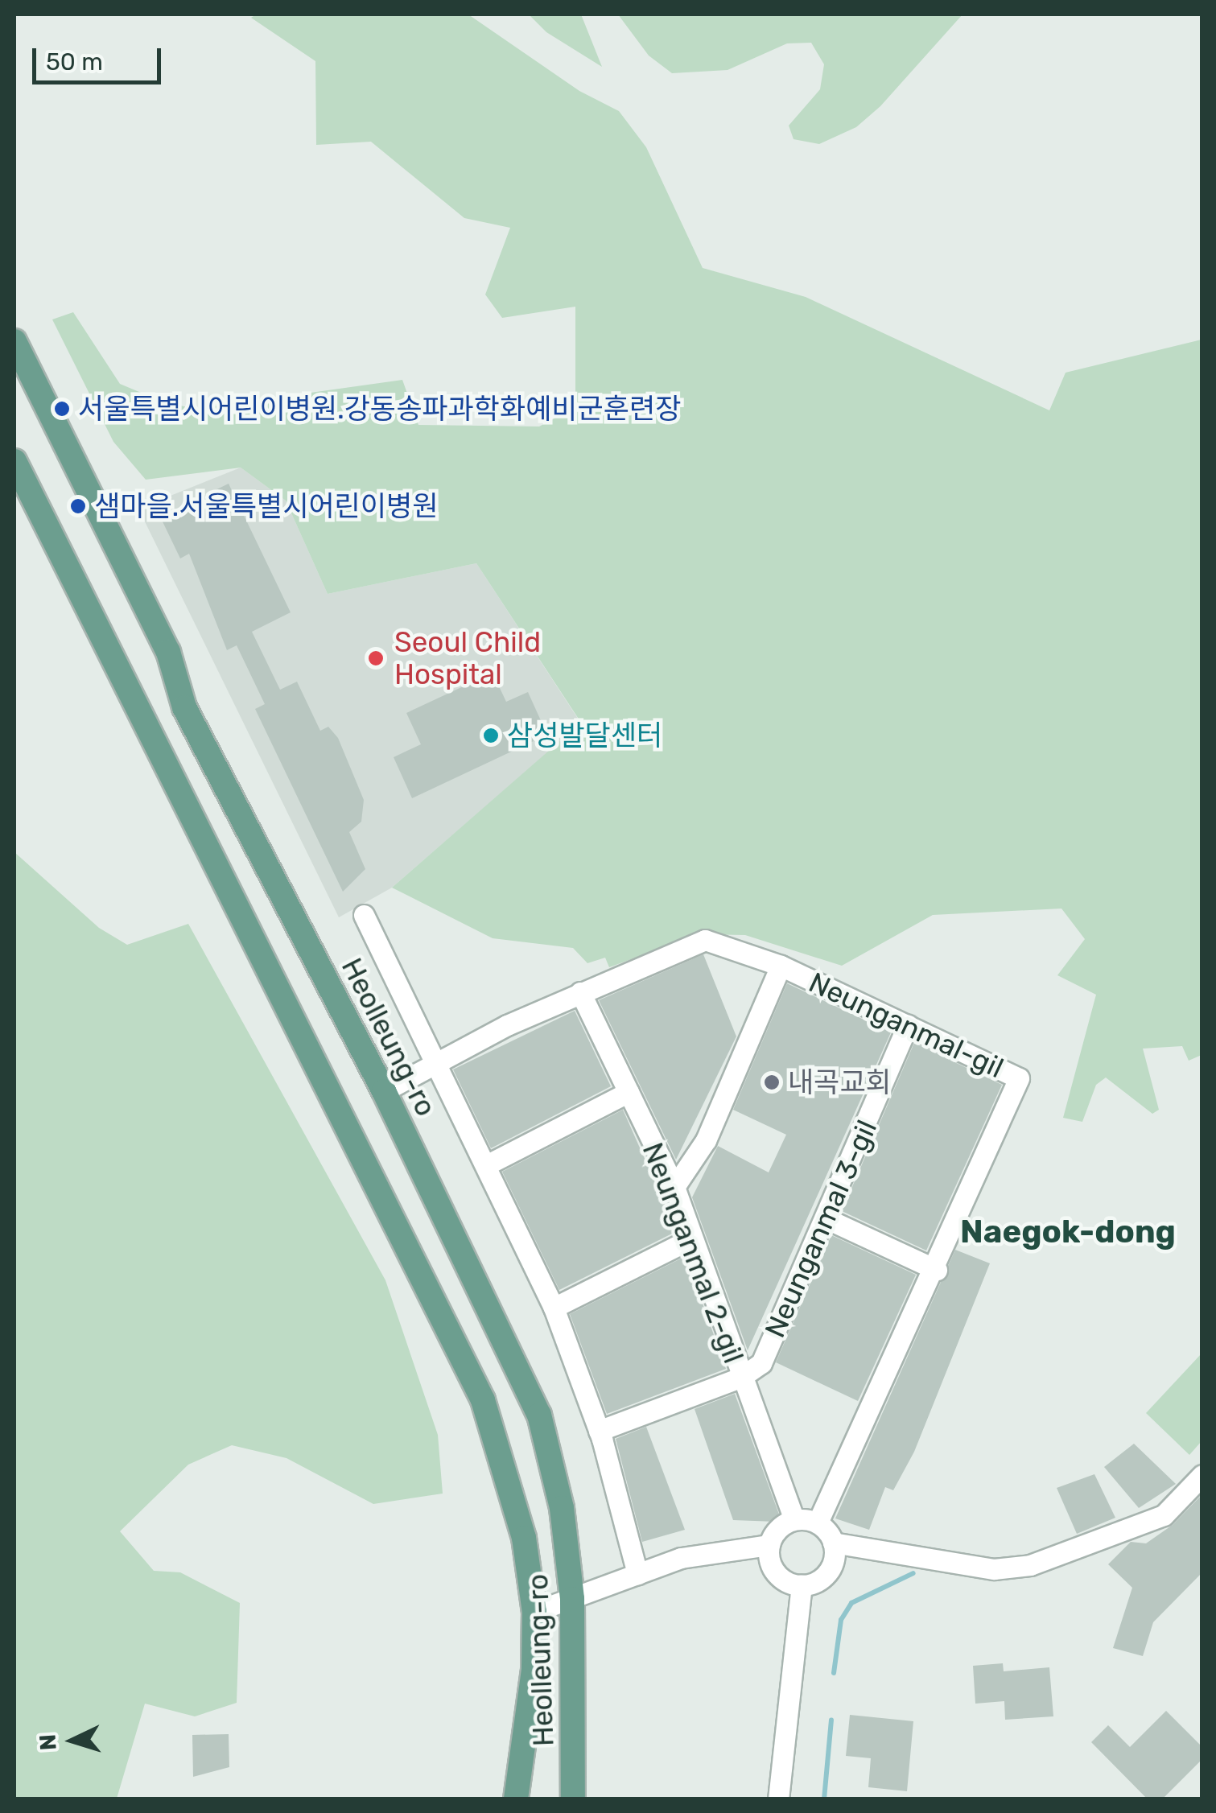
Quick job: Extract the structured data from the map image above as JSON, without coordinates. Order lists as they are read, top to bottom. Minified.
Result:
{"streets":{"main road":["Heolleung-ro"],"street":["Neunganmal-gil","Neunganmal 3-gil","Neunganmal 2-gil"]},"crossings":[["Neunganmal-gil","Heolleung-ro"],["Neunganmal-gil","Neunganmal 3-gil"],["Neunganmal-gil","Neunganmal 2-gil"],["Neunganmal 3-gil","Neunganmal 2-gil"]],"districts":["Naegok-dong"],"places":["서울특별시어린이병원.강동송파과학화예비군훈련장","샘마을.서울특별시어린이병원","Seoul Child Hospital","삼성발달센터","내곡교회"],"scale_bar":"50 m","north":"left"}
